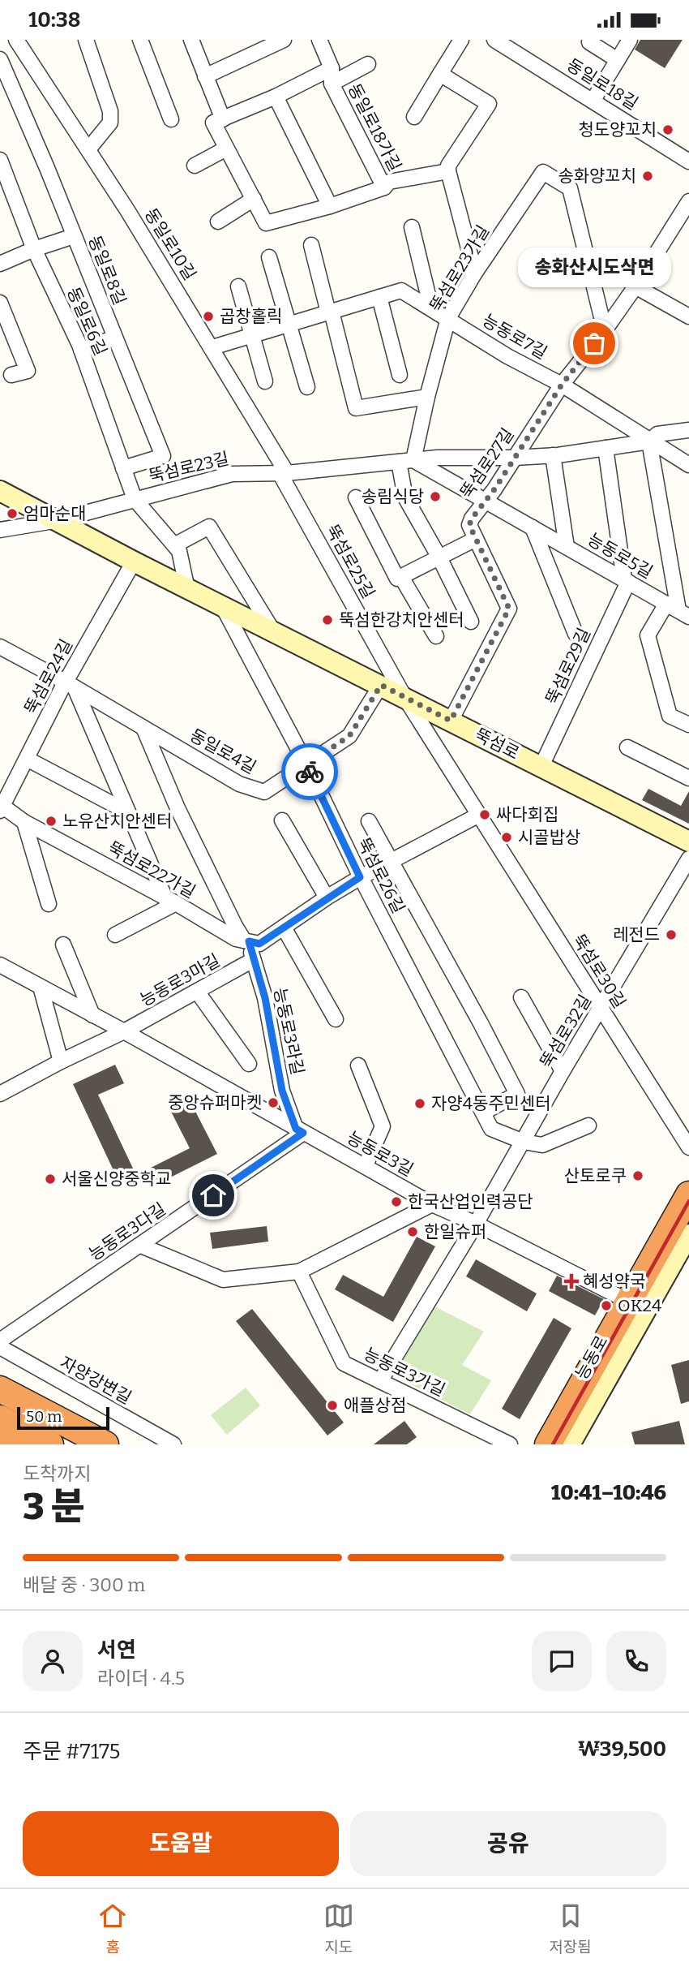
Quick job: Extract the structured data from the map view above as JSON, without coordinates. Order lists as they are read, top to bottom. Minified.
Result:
{"streets":{"main road":["뚝섬로","능동로"],"street":["동일로18길","동일로18가길","동일로10길","뚝섬로23가길","동일로8길","동일로6길","능동로7길","뚝섬로27길","뚝섬로23길","능동로5길","뚝섬로25길","뚝섬로29길","뚝섬로24길","동일로4길","뚝섬로22가길","뚝섬로26길","뚝섬로30길","능동로3마길","능동로3라길","뚝섬로32길","능동로3길","능동로3다길","능동로3가길","자양강변길"]},"crossings":[["동일로10길","능동로7길"],["동일로10길","뚝섬로23길"],["동일로10길","뚝섬로25길"],["뚝섬로23가길","능동로7길"],["뚝섬로23가길","뚝섬로27길"],["뚝섬로23가길","뚝섬로23길"],["뚝섬로23가길","능동로5길"],["동일로8길","동일로6길"],["동일로6길","뚝섬로23길"],["능동로7길","뚝섬로27길"],["능동로7길","뚝섬로23길"],["뚝섬로27길","뚝섬로23길"],["뚝섬로27길","능동로5길"],["뚝섬로27길","뚝섬로"],["뚝섬로23길","능동로5길"],["뚝섬로23길","뚝섬로25길"],["뚝섬로23길","뚝섬로"],["능동로5길","뚝섬로29길"],["뚝섬로25길","뚝섬로"],["뚝섬로25길","뚝섬로30길"],["뚝섬로29길","뚝섬로"],["뚝섬로24길","뚝섬로"],["뚝섬로24길","동일로4길"],["뚝섬로24길","뚝섬로22가길"],["뚝섬로","동일로4길"],["뚝섬로","뚝섬로26길"],["뚝섬로","뚝섬로30길"],["동일로4길","뚝섬로26길"],["뚝섬로22가길","능동로3라길"],["뚝섬로26길","뚝섬로32길"],["뚝섬로30길","뚝섬로32길"],["능동로3마길","능동로3라길"],["능동로3마길","능동로3길"],["능동로3라길","능동로3길"],["능동로3라길","능동로3다길"],["뚝섬로32길","능동로3길"],["뚝섬로32길","능동로3가길"],["능동로3길","능동로3다길"],["능동로3길","능동로"]],"places":{"other":["청도양꼬치","송화양꼬치","곱창홀릭","송화산시도삭면","송림식당","엄마순대","뚝섬한강치안센터","싸다회집","노유산치안센터","시골밥상","레전드","중앙슈퍼마켓","자양4동주민센터","산토로쿠","서울신양중학교","한국산업인력공단","한일슈퍼","OK24","애플상점"],"health":["혜성약국"]},"scale_bar":"50 m","page":{"status":"10:38","bubble":"송화산시도삭면","scale":"50 m","heading":["3 분","도착까지","10:41–10:46"],"panel":["서연","라이더 · 4.5","주문 #7175","₩39,500"],"bar":"배달 중 · 300 m","buttons":["도움말","공유"],"tabs":["홈","지도","저장됨"]}}
